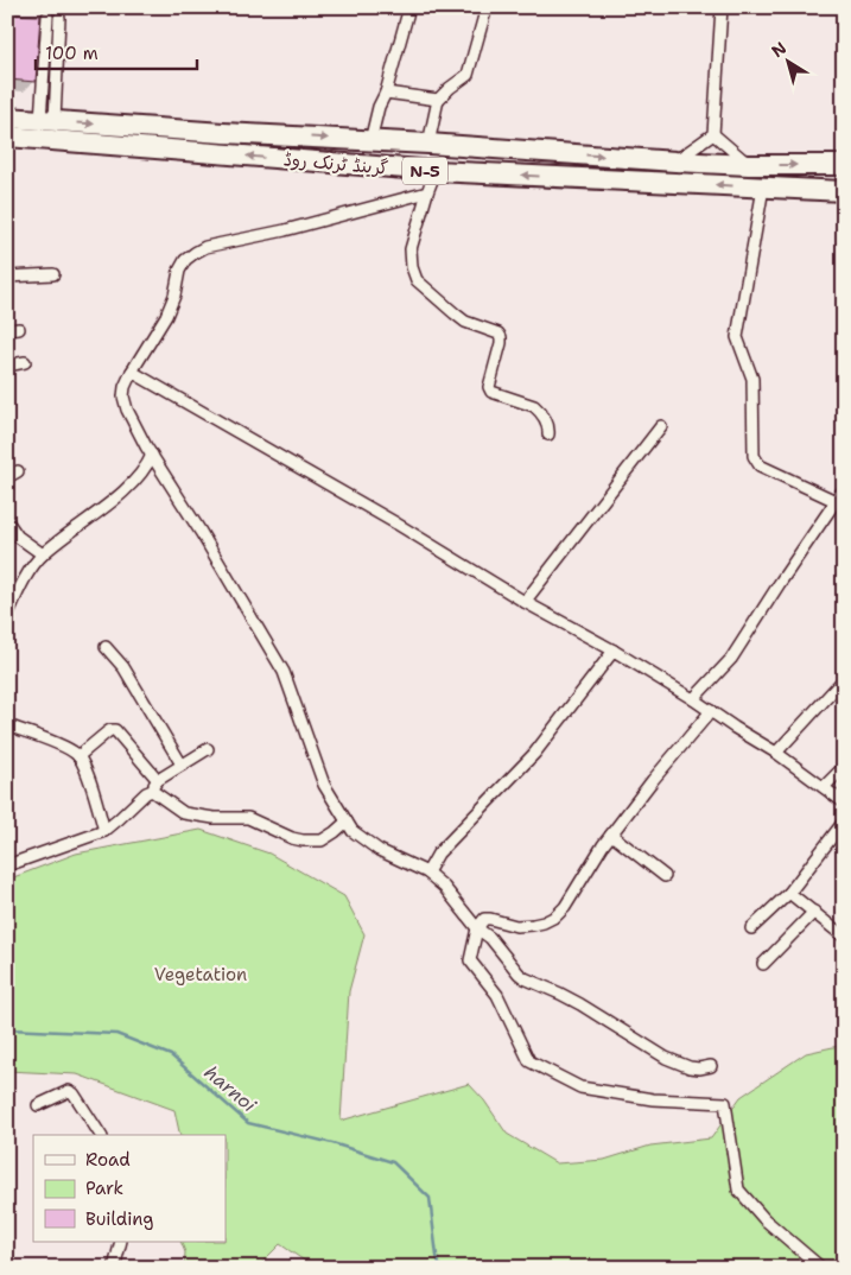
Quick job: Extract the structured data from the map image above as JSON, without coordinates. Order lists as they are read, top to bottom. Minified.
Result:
{"streets":{"highway":["گرینڈ ٹرنک روڈ","N-5"]},"water":["harnoi"],"parks":["Vegetation"],"legend":["Road","Park","Building"],"scale_bar":"100 m","north":"top left"}
